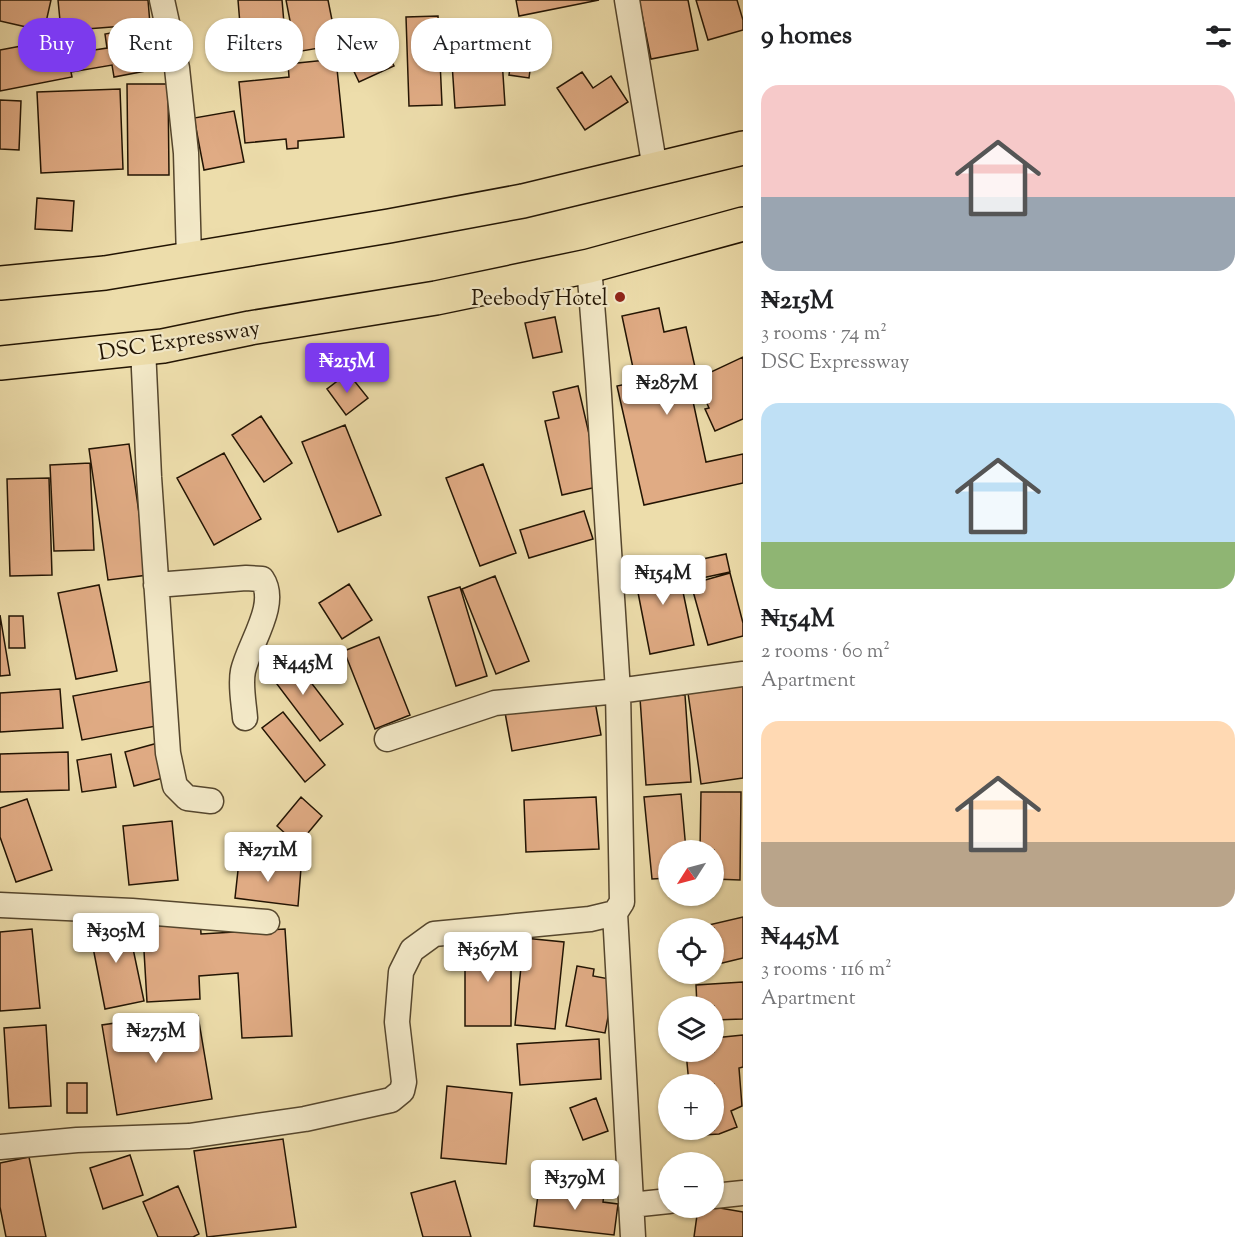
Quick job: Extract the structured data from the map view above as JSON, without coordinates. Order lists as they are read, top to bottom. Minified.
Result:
{"streets":{"main road":["DSC Expressway"]},"places":["Peebody Hotel"],"north":"bottom left","page":{"heading":"9 homes","chip":["Buy","Rent","Filters","New","Apartment"],"list":[{"name":"₦215M","note":"3 rooms · 74 m² · DSC Expressway"},{"name":"₦154M","note":"2 rooms · 60 m² · Apartment"},{"name":"₦445M","note":"3 rooms · 116 m² · Apartment"}],"price":["₦215M","₦287M","₦154M","₦445M","₦271M","₦305M","₦367M","₦275M","₦379M"],"map_buttons":["+","−"]}}
